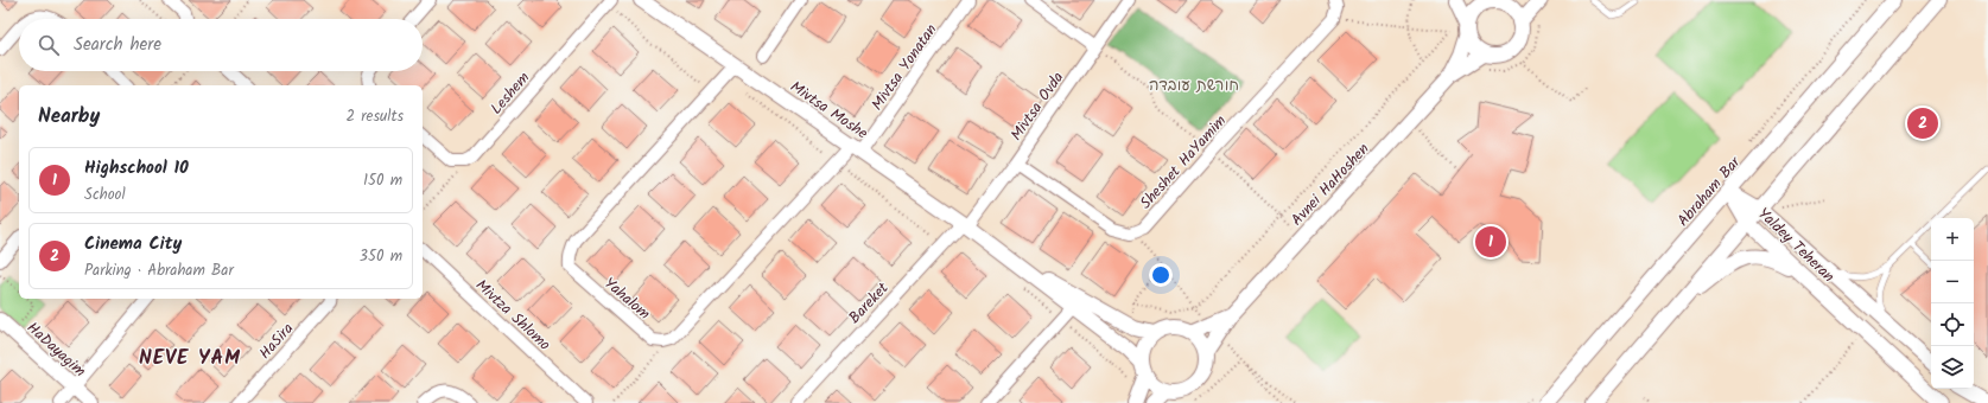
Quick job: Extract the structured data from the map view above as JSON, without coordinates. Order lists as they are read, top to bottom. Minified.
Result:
{"streets":{"street":["Mivtsa Yonatan","Leshem","Mivtsa Ovda","Mivtsa Moshe","Sheshet HaYamim","Avnei HaHoshen","Abraham Bar","Yaldey Teheran","Yahalom","Bareket","Mivtza Shlomo","HaSira","HaDayagim"]},"crossings":[["Mivtsa Yonatan","Mivtsa Moshe"],["Mivtsa Ovda","Mivtsa Moshe"],["Mivtsa Ovda","Bareket"],["Mivtsa Moshe","Avnei HaHoshen"],["Mivtsa Moshe","Yahalom"],["Mivtsa Moshe","Bareket"],["Abraham Bar","Yaldey Teheran"]],"districts":["NEVE YAM"],"parks":["חורשת עובדה"],"page":{"search":"Search here","heading":["Nearby","2 results"],"pins":["2","1"],"list":[{"mark":"1","name":"Highschool 10","note":"School","value":"150 m"},{"mark":"2","name":"Cinema City","note":"Parking · Abraham Bar","value":"350 m"}],"map_buttons":["+","−"]}}
